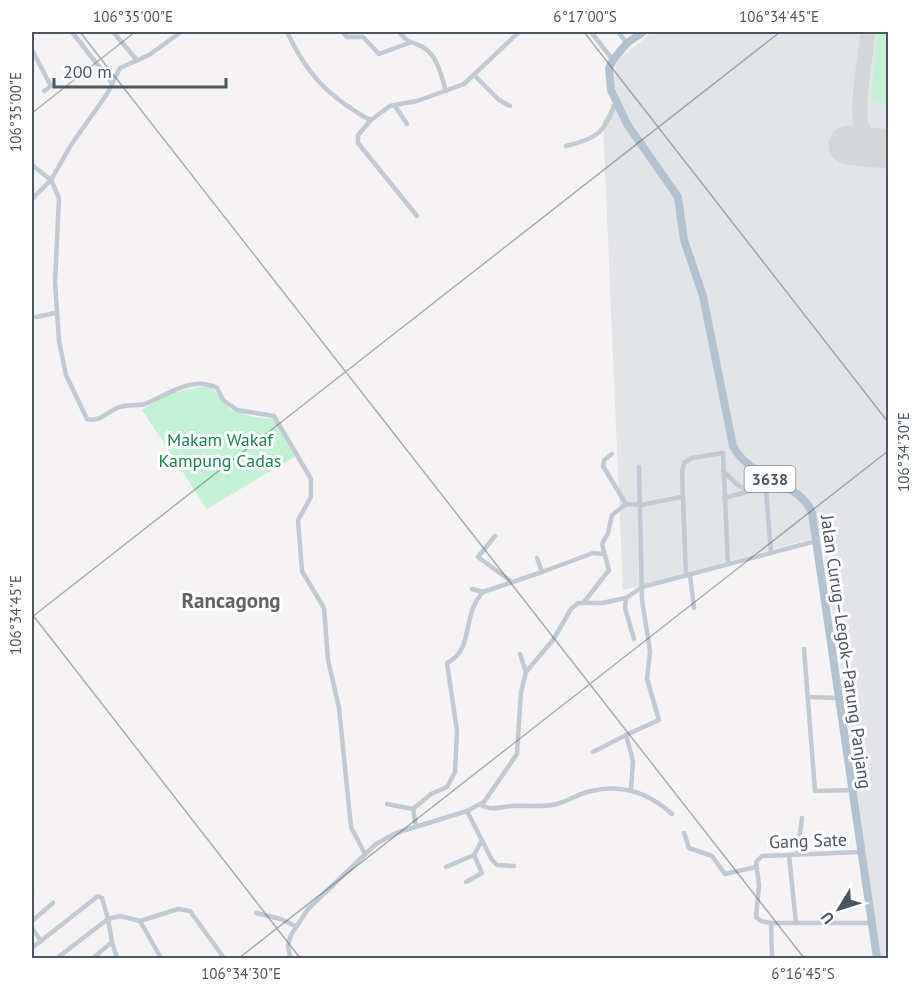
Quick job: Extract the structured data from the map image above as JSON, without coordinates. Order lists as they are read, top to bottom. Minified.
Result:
{"streets":{"main road":["3638","Jalan Curug–Legok–Parung Panjang"],"street":["Gang Sate"]},"crossings":[["Jalan Curug–Legok–Parung Panjang","Gang Sate"]],"districts":["Rancagong"],"parks":["Makam Wakaf Kampung Cadas"],"scale_bar":"200 m","north":"bottom left","coordinates":["106°35'00\"E","6°17'00\"S","106°34'45\"E","106°34'30\"E","6°16'45\"S"]}
